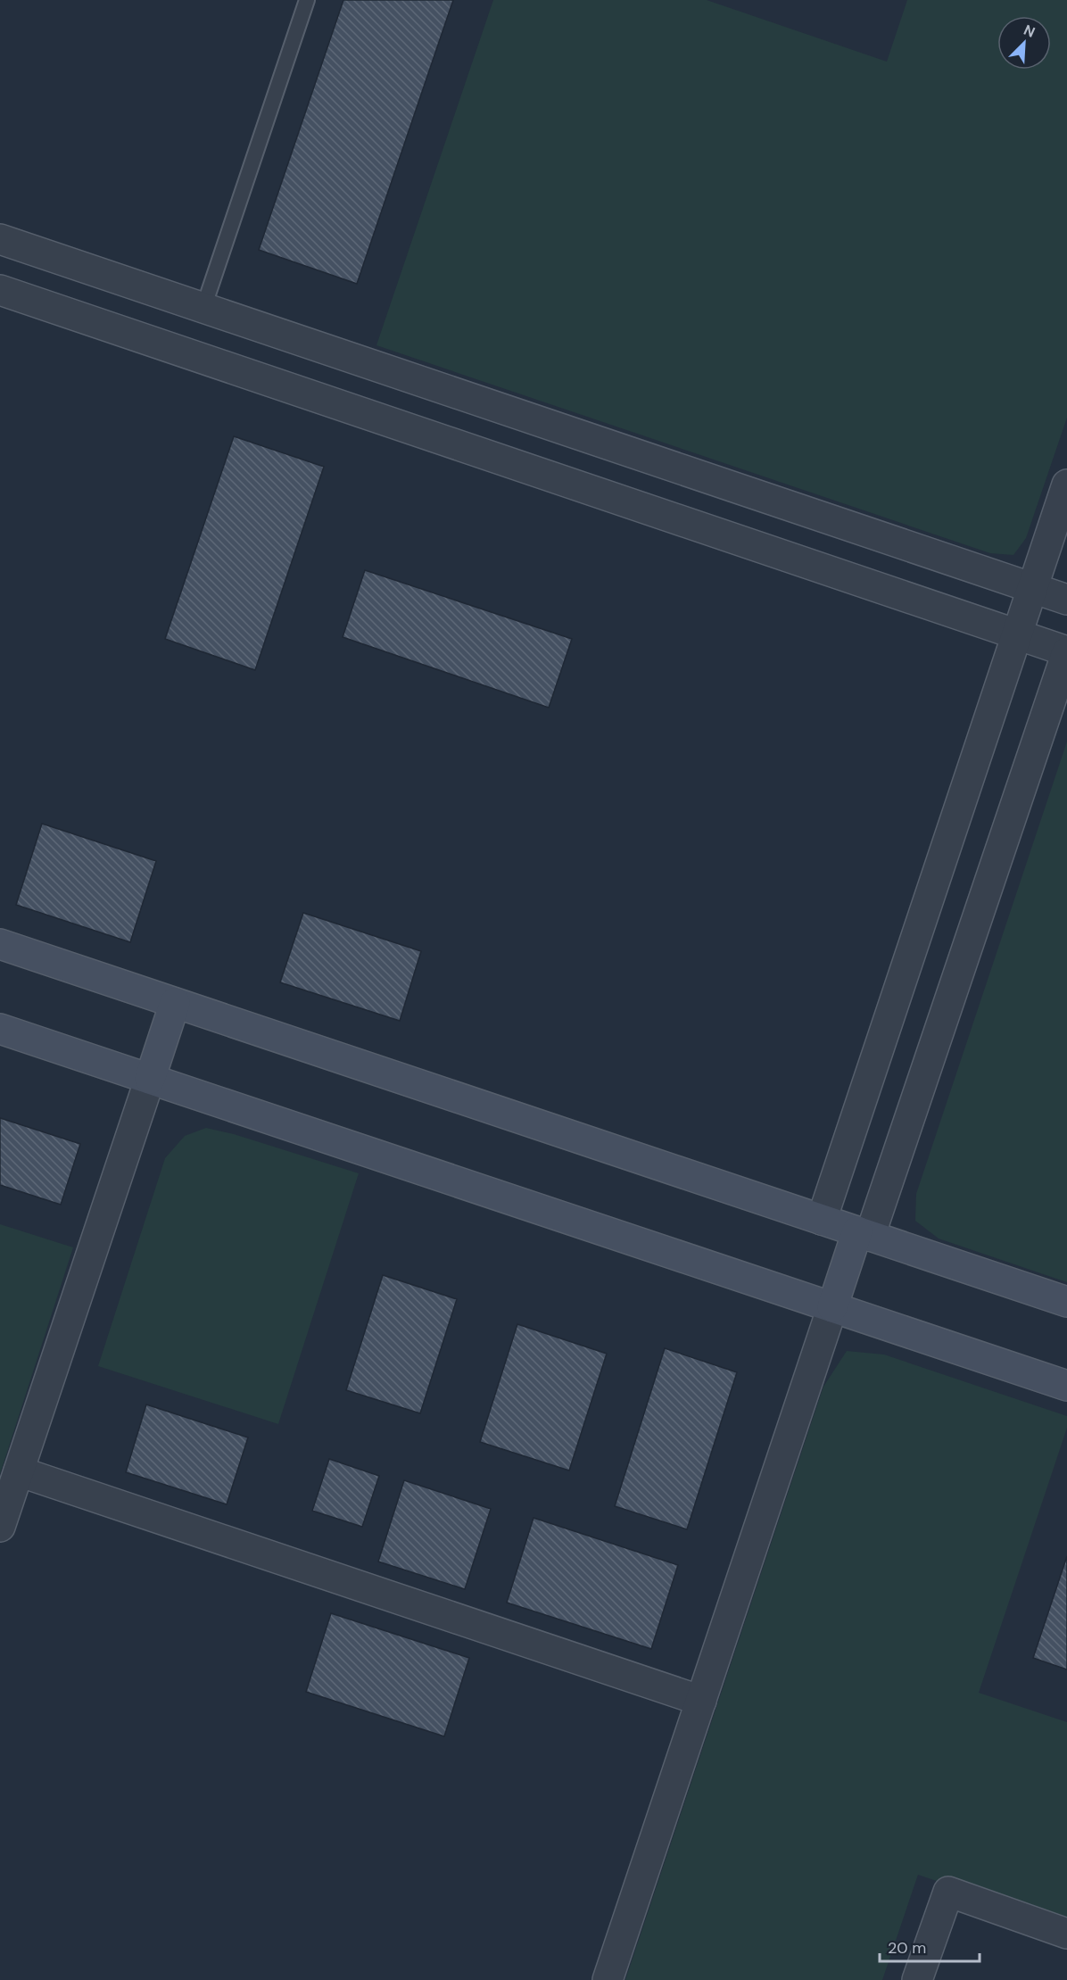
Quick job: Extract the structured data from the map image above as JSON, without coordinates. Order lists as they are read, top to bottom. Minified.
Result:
{"scale_bar":"20 m","north":"top right"}
